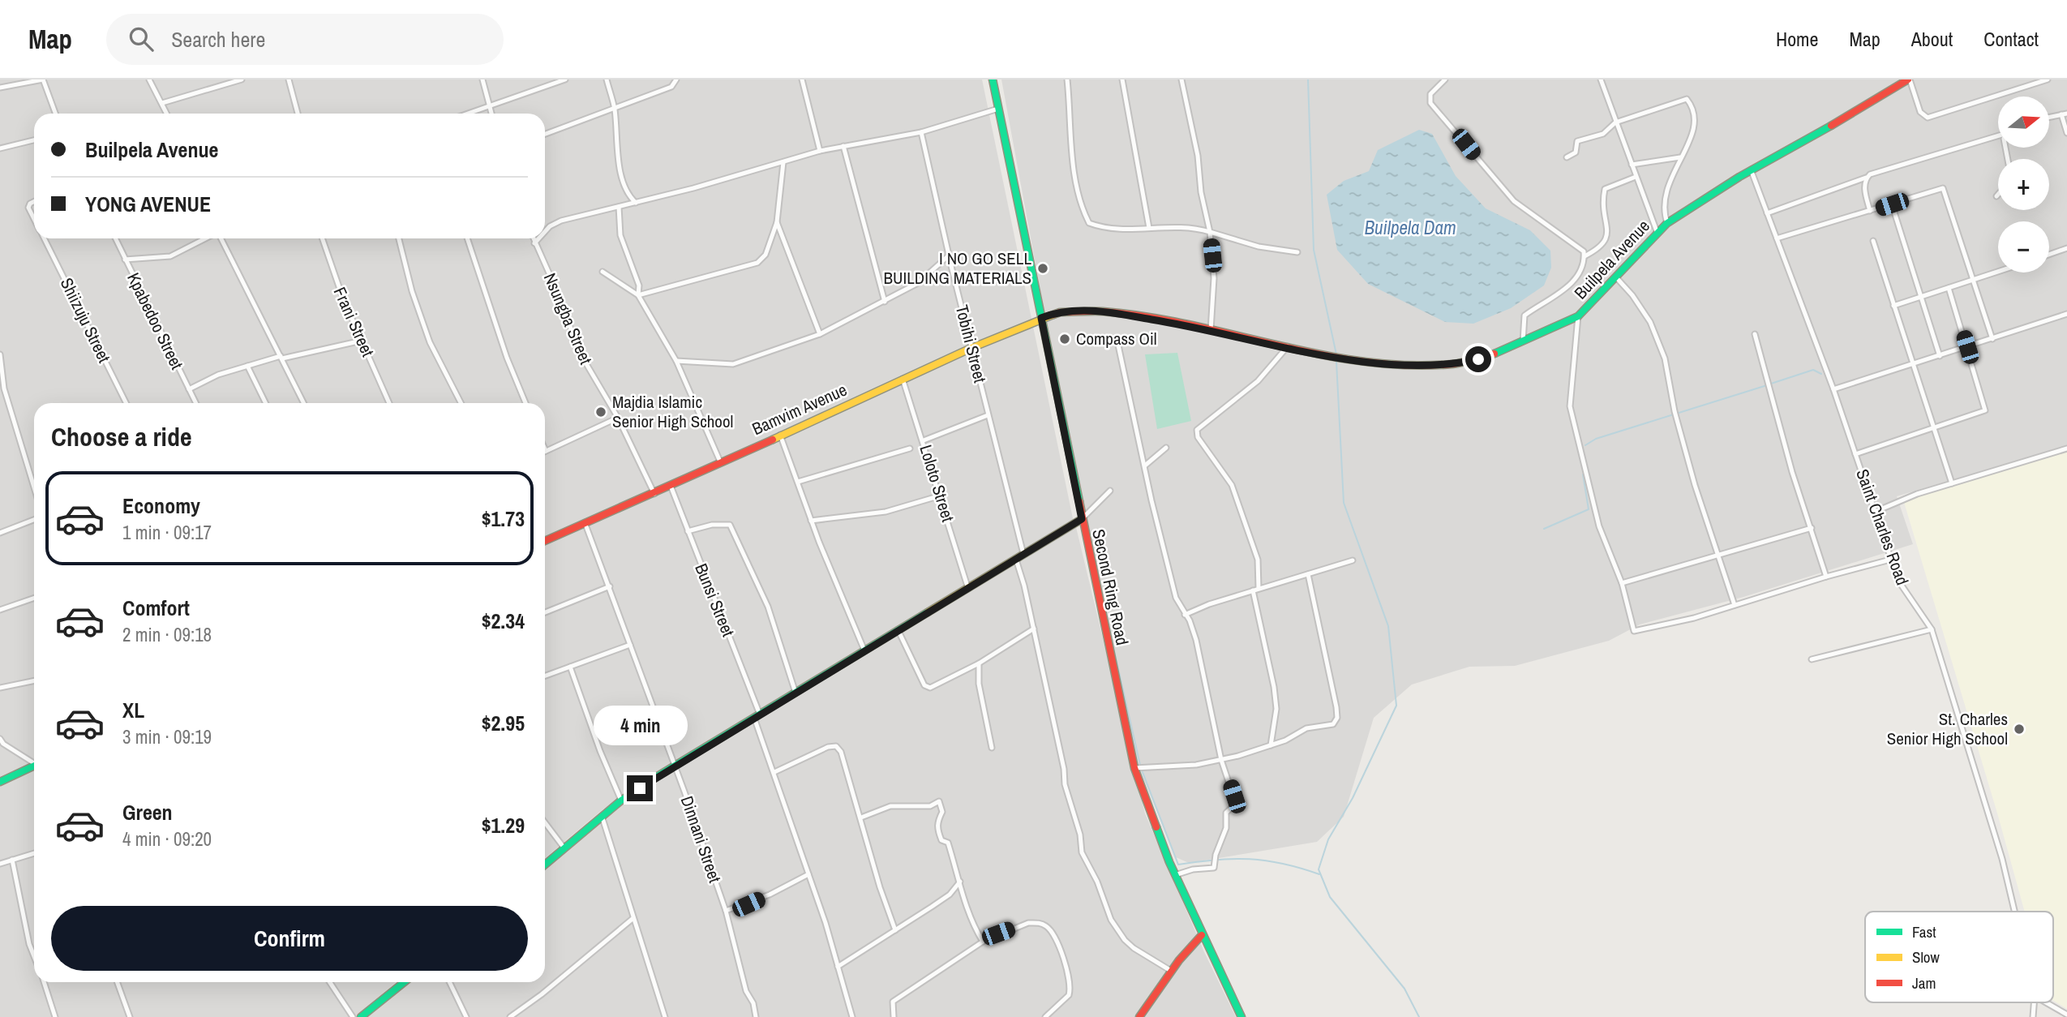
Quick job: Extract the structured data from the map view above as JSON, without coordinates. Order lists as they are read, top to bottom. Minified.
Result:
{"streets":{"street":["Builpela Avenue","Nsungba Street","Shiizuju Street","Kpabedoo Street","Frani Street","Tobihi Street","Bamvim Avenue","Loloto Street","Saint Charles Road","Second Ring Road","Bunsi Street","Dinnani Street"]},"crossings":[["Builpela Avenue","Bamvim Avenue"],["Builpela Avenue","Saint Charles Road"],["Builpela Avenue","Second Ring Road"],["Nsungba Street","Bamvim Avenue"],["Tobihi Street","Bamvim Avenue"],["Bamvim Avenue","Loloto Street"],["Bamvim Avenue","Second Ring Road"],["Bamvim Avenue","Bunsi Street"],["Bamvim Avenue","Dinnani Street"]],"water":["Builpela Dam"],"places":["I NO GO SELL BUILDING MATERIALS","Compass Oil","Majdia Islamic Senior High School","St. Charles Senior High School"],"legend":["Fast","Slow","Jam"],"north":"right","page":{"header":"Map","search":"Search here","nav":["Home","Map","About","Contact"],"map_buttons":["+","−"],"banner":["Builpela Avenue","YONG AVENUE"],"heading":"Choose a ride","list":[{"name":"Economy","note":"1 min · 09:17","value":"$1.73"},{"name":"Comfort","note":"2 min · 09:18","value":"$2.34"},{"name":"XL","note":"3 min · 09:19","value":"$2.95"},{"name":"Green","note":"4 min · 09:20","value":"$1.29"}],"bubble":"4 min","buttons":"Confirm"}}
